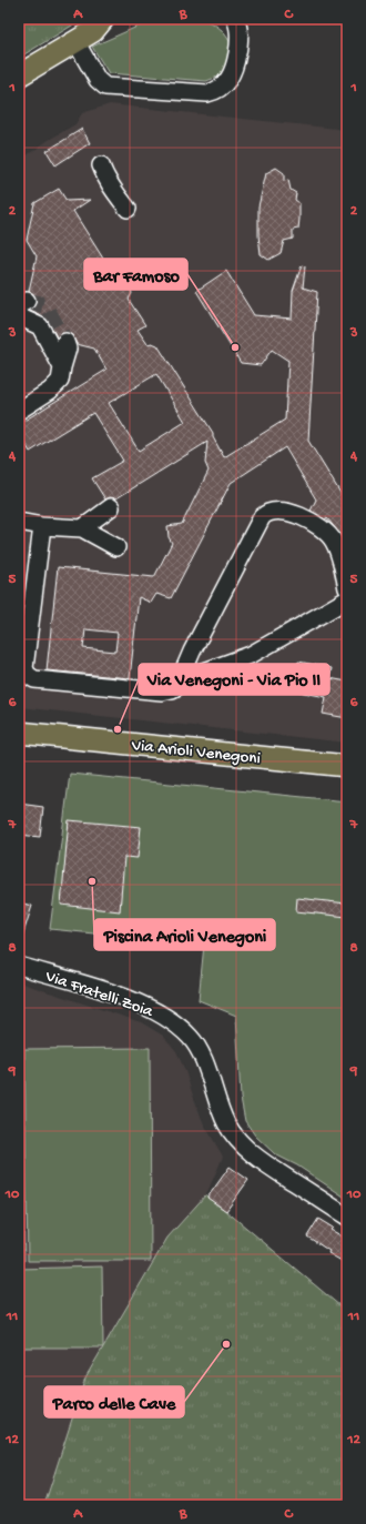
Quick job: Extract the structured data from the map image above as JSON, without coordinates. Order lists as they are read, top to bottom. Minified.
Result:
{"streets":{"main road":["Via Arioli Venegoni"],"street":["Via Fratelli Zoia"]},"places":["Bar Famoso","Via Venegoni - Via Pio II","Piscina Arioli Venegoni","Parco delle Cave"],"grid":{"columns":["A","B","C"],"rows":["1","2","3","4","5","6","7","8","9","10","11","12"]}}
